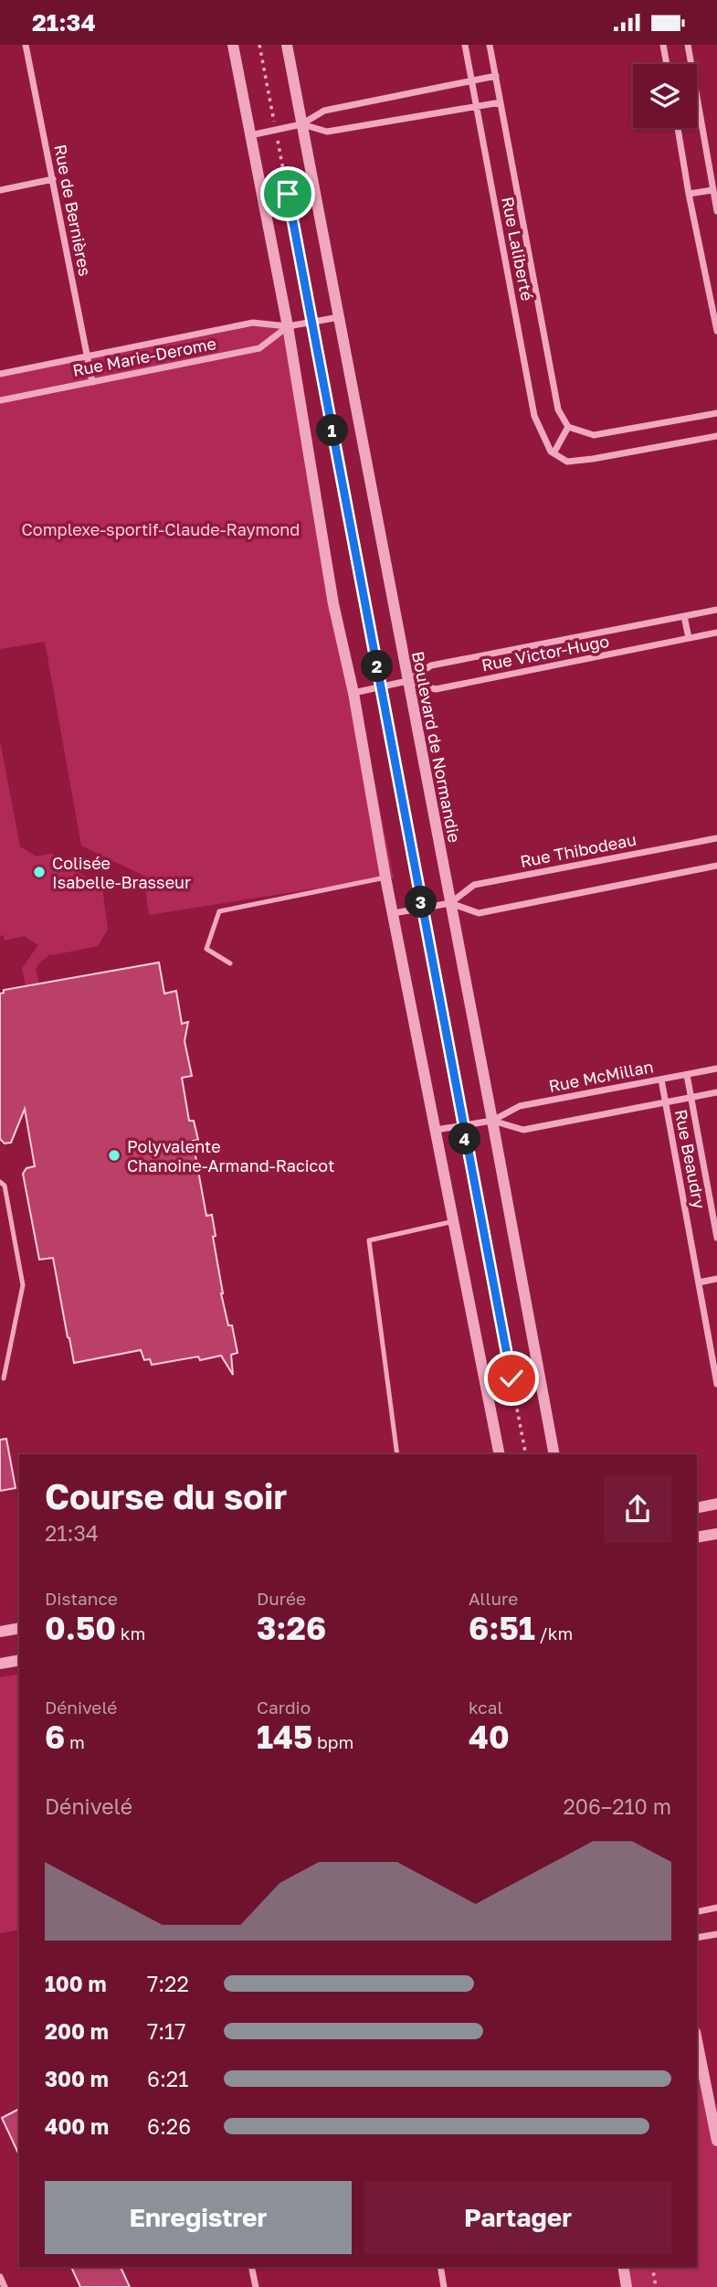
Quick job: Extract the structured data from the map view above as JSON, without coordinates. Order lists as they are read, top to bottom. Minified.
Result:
{"streets":{"street":["Rue de Bernières","Rue Laliberté","Rue Marie-Derome","Rue Victor-Hugo","Boulevard de Normandie","Rue Thibodeau","Rue McMillan","Rue Beaudry"]},"crossings":[["Rue de Bernières","Rue Marie-Derome"],["Rue Marie-Derome","Boulevard de Normandie"],["Rue Victor-Hugo","Boulevard de Normandie"],["Boulevard de Normandie","Rue Thibodeau"],["Boulevard de Normandie","Rue McMillan"],["Rue McMillan","Rue Beaudry"]],"parks":["Complexe-sportif-Claude-Raymond"],"places":["Colisée Isabelle-Brasseur","Polyvalente Chanoine-Armand-Racicot"],"page":{"status":"21:34","pins":["1","2","3","4"],"heading":["Course du soir","21:34"],"stats":[["Distance","0.50 km"],["Durée","3:26"],["Allure","6:51 /km"],["Dénivelé","6 m"],["Cardio","145 bpm"],["kcal","40"]],"chart":["Dénivelé","206–210 m"],"list":[{"name":"100 m","note":"7:22"},{"name":"200 m","note":"7:17"},{"name":"300 m","note":"6:21"},{"name":"400 m","note":"6:26"}],"buttons":["Enregistrer","Partager"]}}
